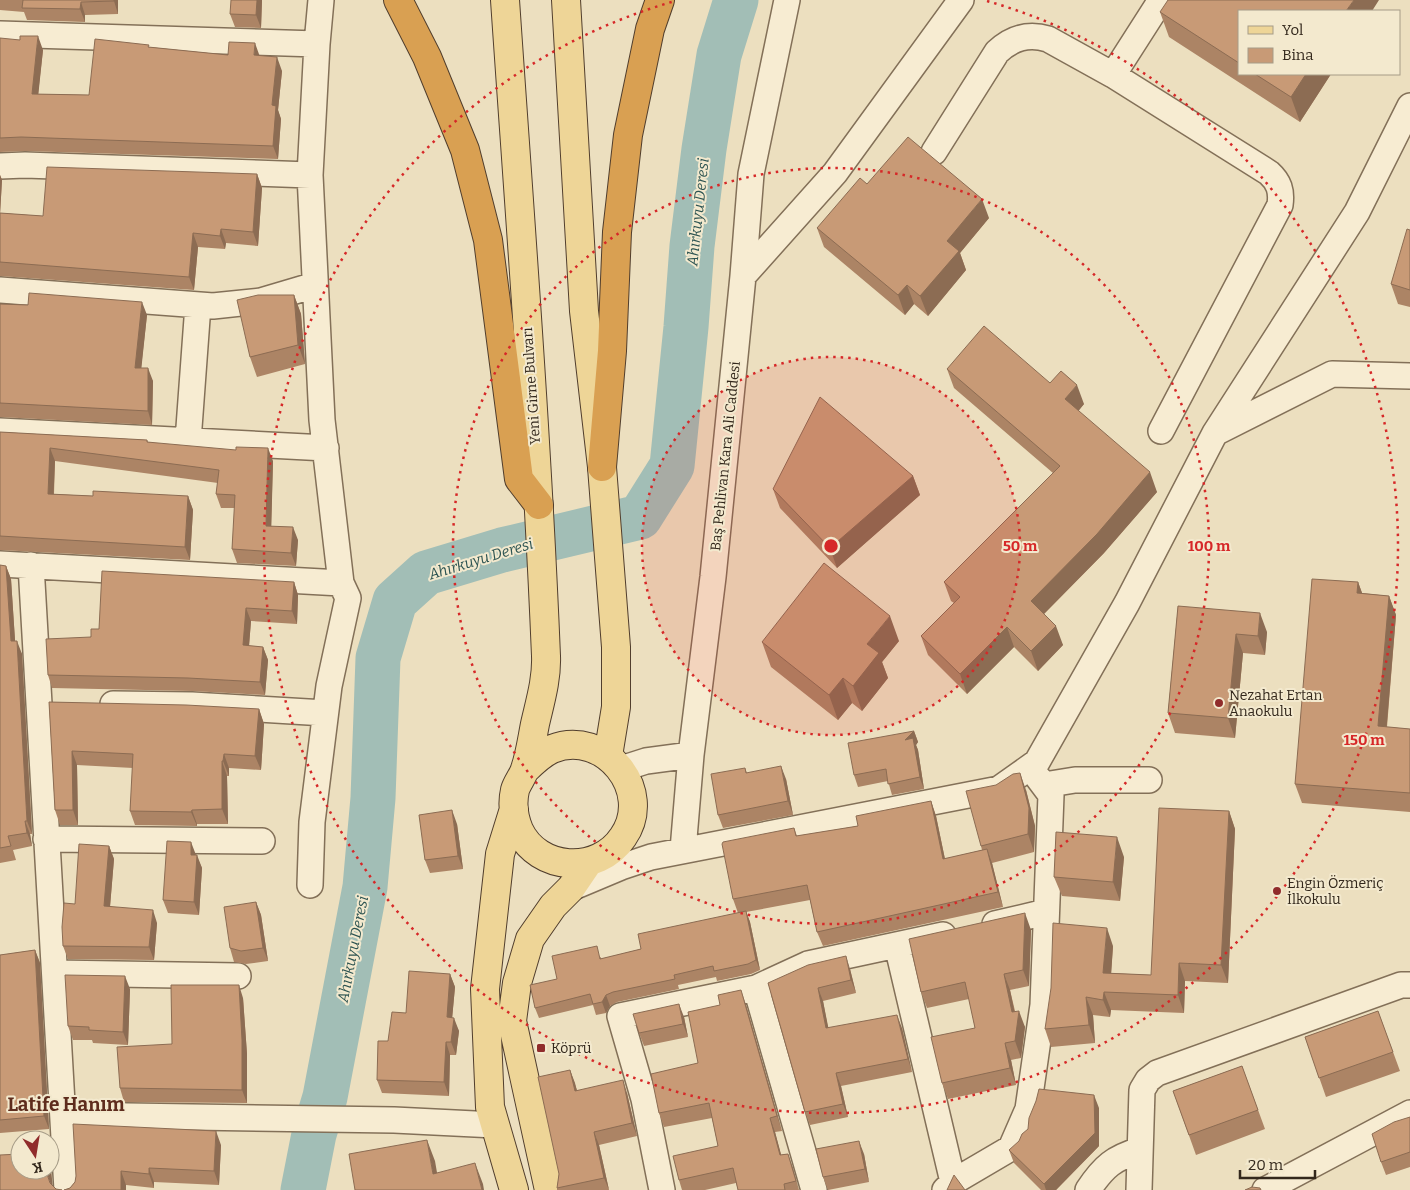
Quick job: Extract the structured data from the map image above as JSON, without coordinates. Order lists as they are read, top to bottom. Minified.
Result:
{"streets":{"main road":["Yeni Girne Bulvarı"],"street":["Baş Pehlivan Kara Ali Caddesi"]},"districts":["Latife Hanım"],"water":["Ahırkuyu Deresi"],"places":{"other":["Nezahat Ertan Anaokulu","Engin Özmeriç İlkokulu"],"transit":["Köprü"]},"legend":["Yol","Bina"],"scale_bar":"20 m","north":"bottom","rings":["50 m","100 m","150 m"]}
